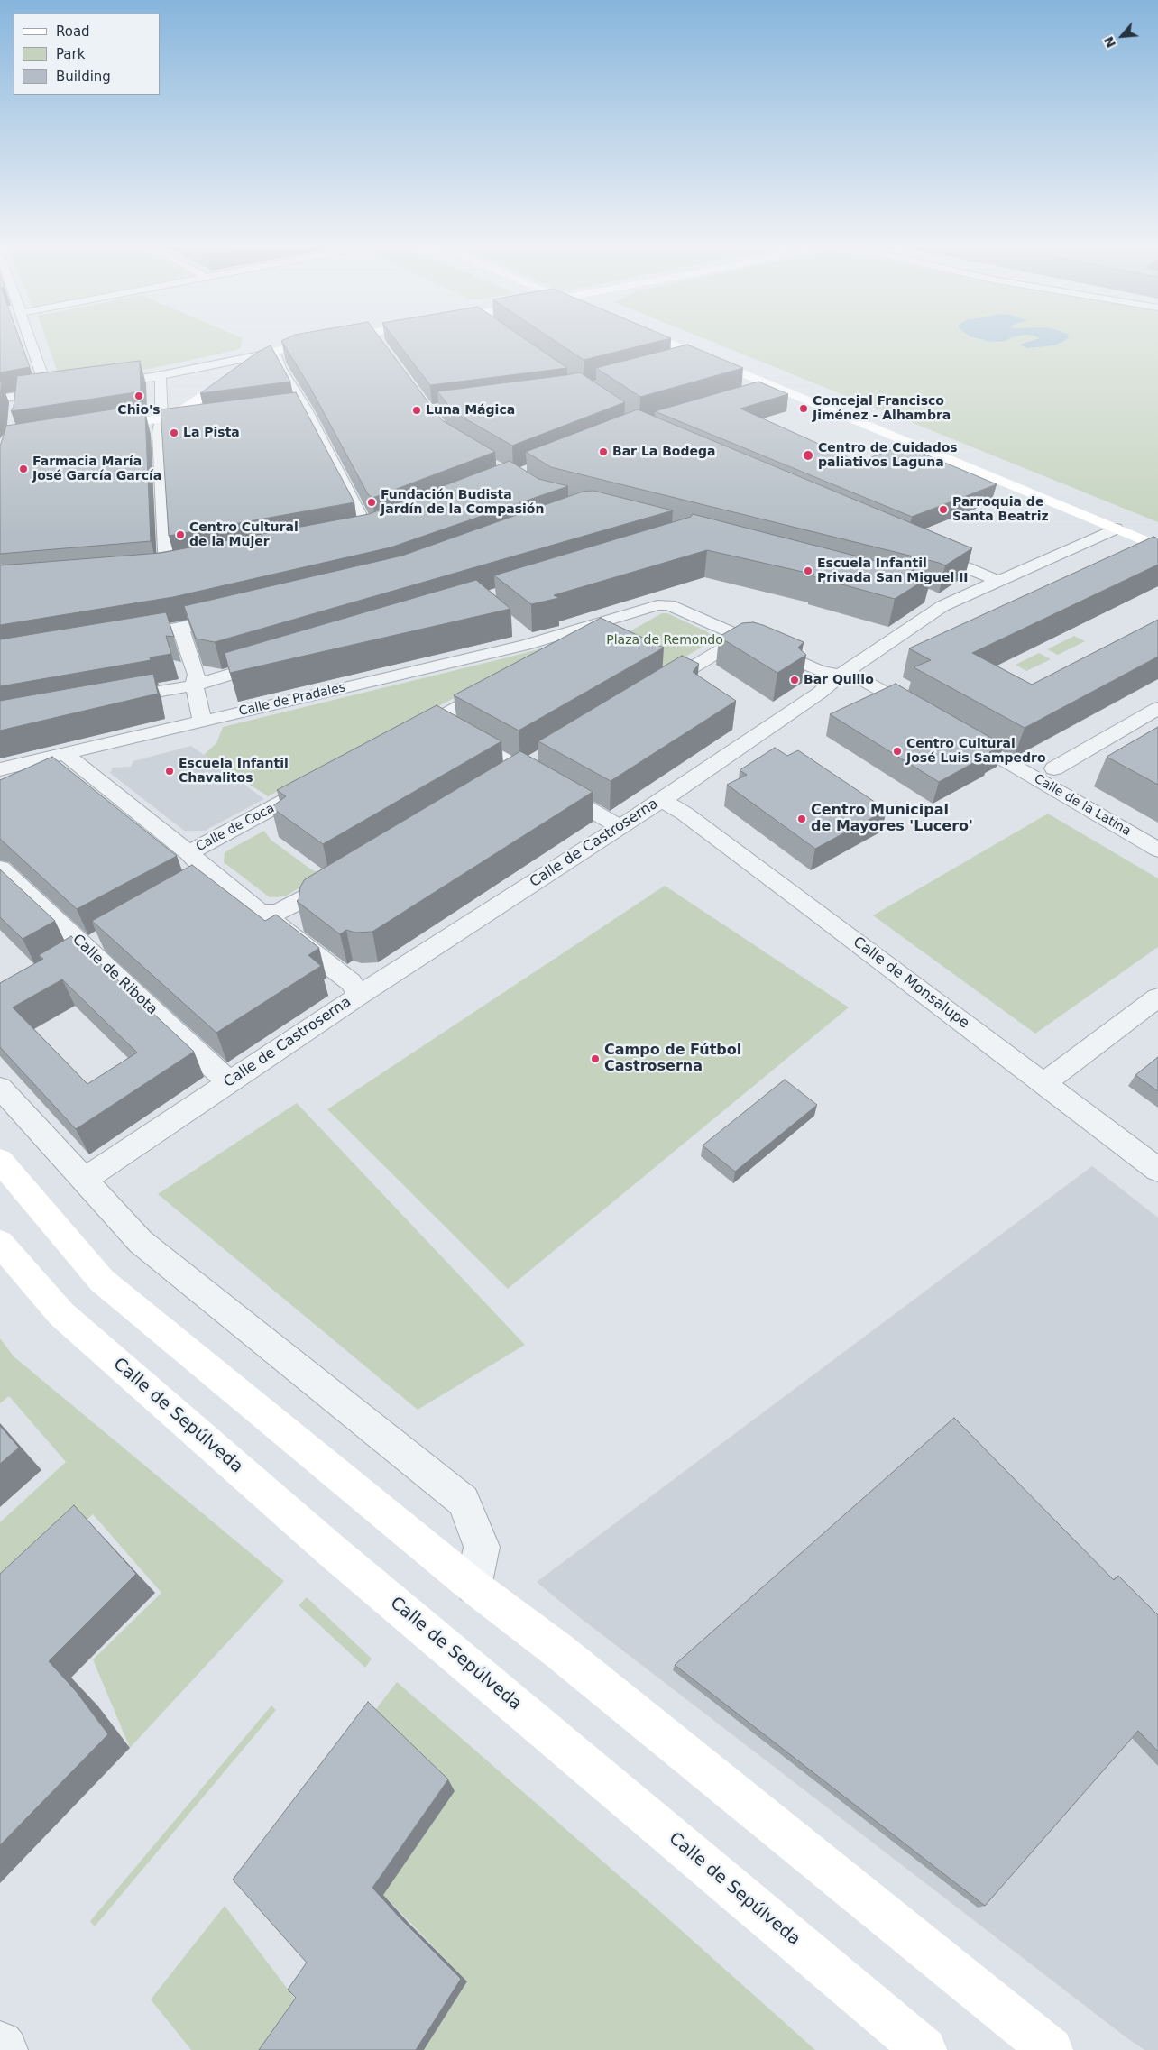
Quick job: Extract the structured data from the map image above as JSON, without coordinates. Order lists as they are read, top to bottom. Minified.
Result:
{"streets":{"street":["Calle de Pradales","Calle de la Latina","Calle de Coca","Calle de Castroserna","Calle de Ribota","Calle de Monsalupe","Calle de Sepúlveda"]},"crossings":[["Calle de Castroserna","Calle de Ribota"],["Calle de Castroserna","Calle de Monsalupe"]],"parks":["Plaza de Remondo"],"places":["Chio's","Concejal Francisco Jiménez - Alhambra","Luna Mágica","La Pista","Bar La Bodega","Centro de Cuidados paliativos Laguna","Farmacia María José García García","Fundación Budista Jardín de la Compasión","Parroquia de Santa Beatriz","Centro Cultural de la Mujer","Escuela Infantil Privada San Miguel II","Bar Quillo","Centro Cultural José Luis Sampedro","Escuela Infantil Chavalitos","Centro Municipal de Mayores 'Lucero'","Campo de Fútbol Castroserna"],"legend":["Road","Park","Building"],"north":"bottom left"}
